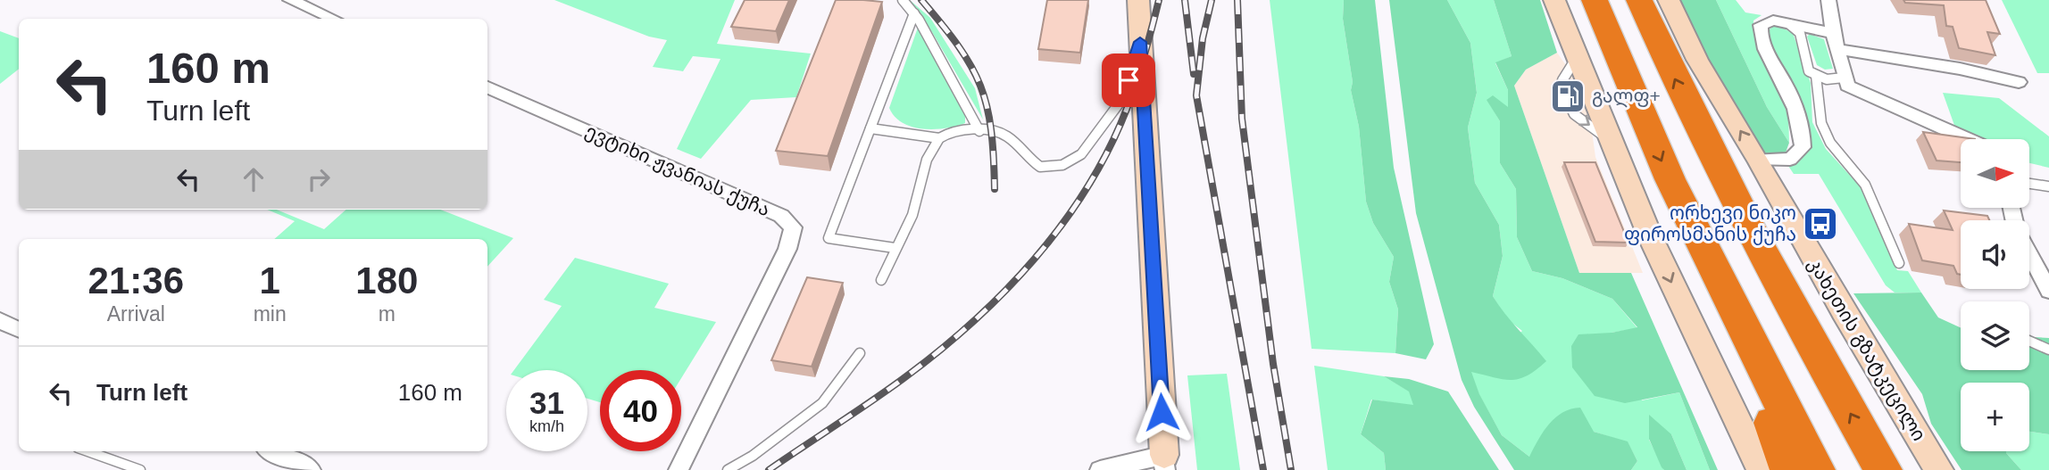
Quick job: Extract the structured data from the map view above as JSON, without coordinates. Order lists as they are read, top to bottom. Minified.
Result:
{"streets":{"street":["ევტიხი ჟვანიას ქუჩა","კახეთის გზატკეცილი"]},"places":{"fuel station":["გალფ+"],"bus stop":["ორხევი ნიკო ფიროსმანის ქუჩა"]},"north":"right","page":{"turn":["160 m","Turn left"],"map_buttons":"+","eta":["21:36","Arrival","1","min","180","m"],"list":[{"name":"Turn left","value":"160 m"}],"speed":"31 km/h","limit":"40"}}
